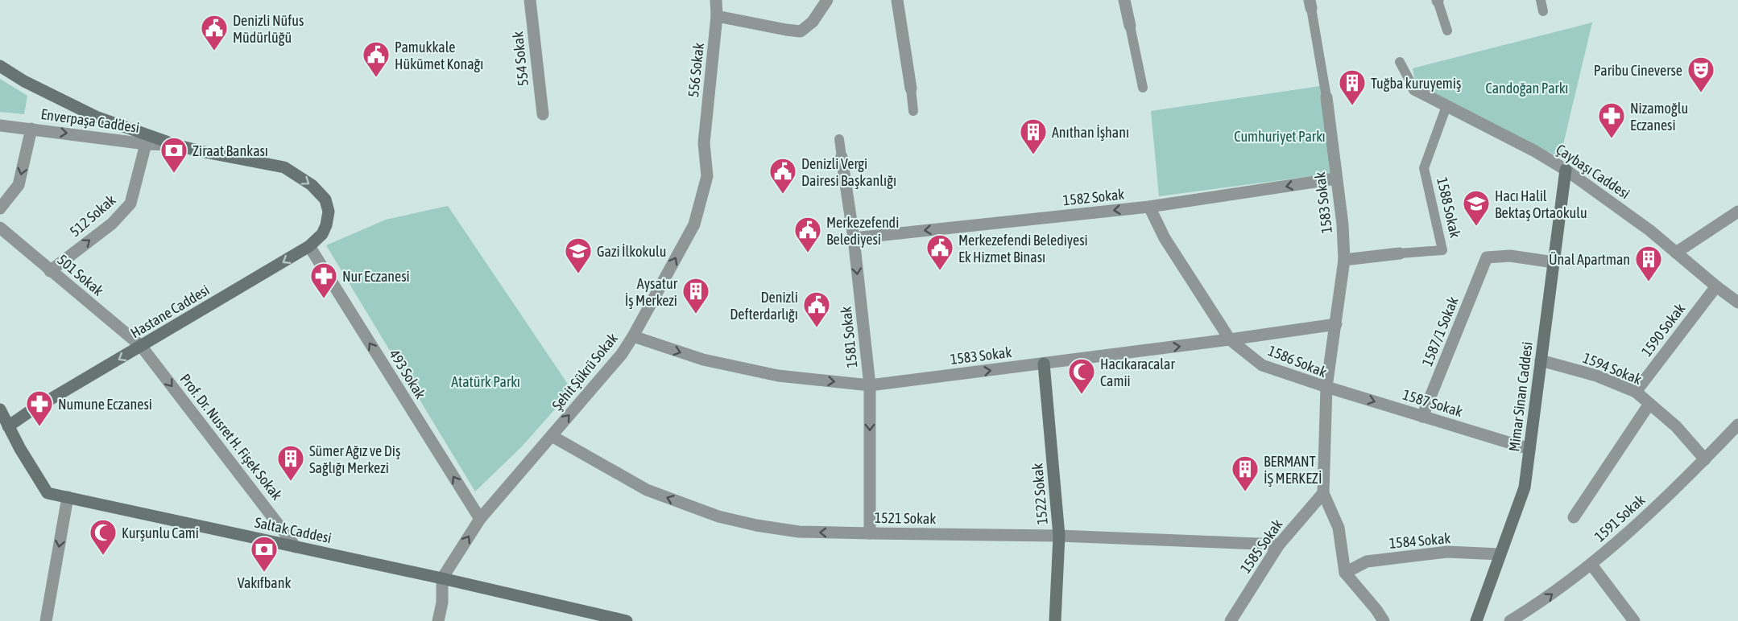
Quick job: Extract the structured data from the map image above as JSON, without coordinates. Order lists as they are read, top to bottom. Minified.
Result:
{"streets":{"main road":["Hastane Caddesi","Mimar Sinan Caddesi","1522 Sokak","Saltak Caddesi"],"street":["554 Sokak","556 Sokak","Enverpaşa Caddesi","Çaybaşı Caddesi","1582 Sokak","1583 Sokak","1588 Sokak","512 Sokak","501 Sokak","1590 Sokak","1587/1 Sokak","1581 Sokak","1586 Sokak","1594 Sokak","Şehit Şükrü Sokak","493 Sokak","1587 Sokak","Prof. Dr. Nusret H. Fişek Sokak","1521 Sokak","1591 Sokak","1584 Sokak","1585 Sokak"]},"crossings":[["556 Sokak","Şehit Şükrü Sokak"],["Enverpaşa Caddesi","512 Sokak"],["Enverpaşa Caddesi","Hastane Caddesi"],["Çaybaşı Caddesi","1588 Sokak"],["Çaybaşı Caddesi","1590 Sokak"],["Çaybaşı Caddesi","Mimar Sinan Caddesi"],["1582 Sokak","1583 Sokak"],["1582 Sokak","1581 Sokak"],["1582 Sokak","1586 Sokak"],["1583 Sokak","1588 Sokak"],["1583 Sokak","1581 Sokak"],["1583 Sokak","1586 Sokak"],["1583 Sokak","Şehit Şükrü Sokak"],["1583 Sokak","1587 Sokak"],["1583 Sokak","1522 Sokak"],["512 Sokak","501 Sokak"],["501 Sokak","Hastane Caddesi"],["501 Sokak","Prof. Dr. Nusret H. Fişek Sokak"],["Hastane Caddesi","493 Sokak"],["Hastane Caddesi","Prof. Dr. Nusret H. Fişek Sokak"],["Hastane Caddesi","Saltak Caddesi"],["1590 Sokak","1594 Sokak"],["1587/1 Sokak","Mimar Sinan Caddesi"],["1587/1 Sokak","1587 Sokak"],["1581 Sokak","1521 Sokak"],["1586 Sokak","1587 Sokak"],["1586 Sokak","1584 Sokak"],["1586 Sokak","1585 Sokak"],["1594 Sokak","Mimar Sinan Caddesi"],["1594 Sokak","1591 Sokak"],["Şehit Şükrü Sokak","493 Sokak"],["Şehit Şükrü Sokak","1521 Sokak"],["Şehit Şükrü Sokak","Saltak Caddesi"],["Mimar Sinan Caddesi","1587 Sokak"],["Mimar Sinan Caddesi","1584 Sokak"],["Prof. Dr. Nusret H. Fişek Sokak","Saltak Caddesi"],["1522 Sokak","1521 Sokak"],["1521 Sokak","1585 Sokak"]],"one_way":["Enverpaşa Caddesi","1582 Sokak","1583 Sokak","1581 Sokak","Şehit Şükrü Sokak","493 Sokak","1587 Sokak","Prof. Dr. Nusret H. Fişek Sokak","1521 Sokak"],"parks":["Candoğan Parkı","Cumhuriyet Parkı","Atatürk Parkı"],"places":{"public building":["Denizli Nüfus Müdürlüğü","Pamukkale Hükümet Konağı","Denizli Vergi Dairesi Başkanlığı","Merkezefendi Belediyesi","Merkezefendi Belediyesi Ek Hizmet Binası","Denizli Defterdarlığı"],"theatre":["Paribu Cineverse"],"building":["Tuğba kuruyemiş","Anıthan İşhanı","Ünal Apartman","Aysatur İş Merkezi","Sümer Ağız ve Diş Sağlığı Merkezi","BERMANT İŞ MERKEZİ"],"pharmacy":["Nizamoğlu Eczanesi","Nur Eczanesi","Numune Eczanesi"],"bank":["Ziraat Bankası","Vakıfbank"],"school or university":["Hacı Halil Bektaş Ortaokulu","Gazi İlkokulu"],"mosque":["Hacıkaracalar Camii","Kurşunlu Cami"]}}
